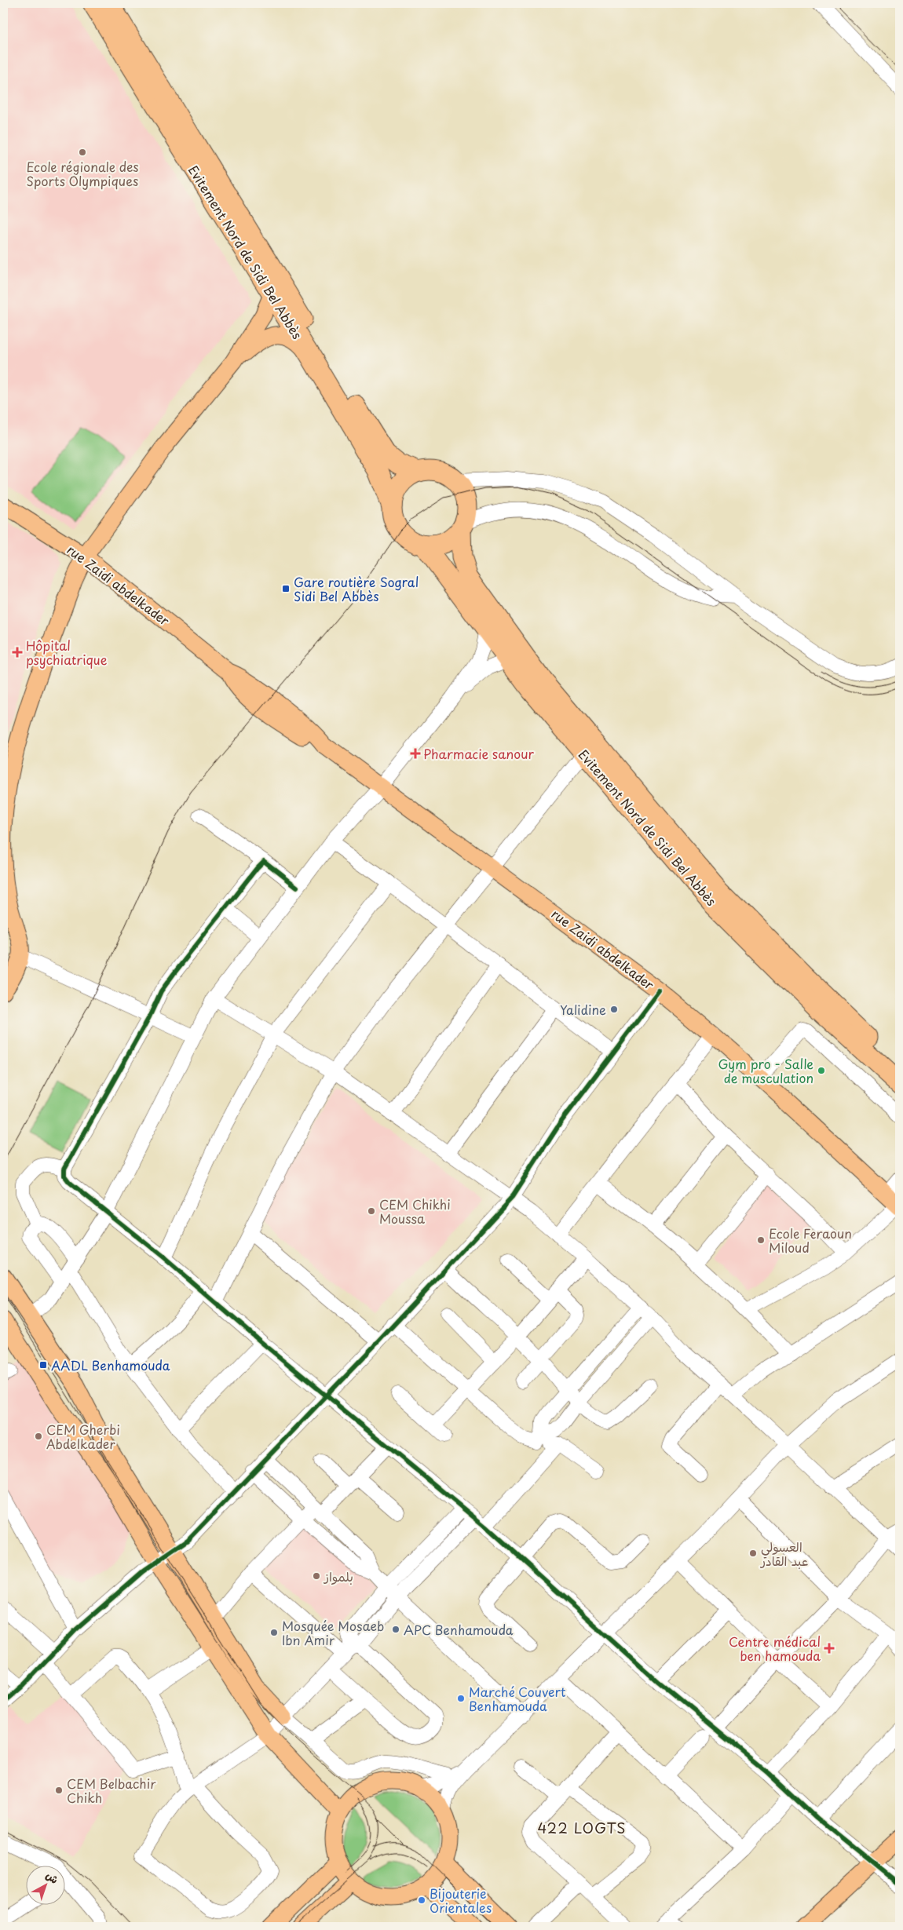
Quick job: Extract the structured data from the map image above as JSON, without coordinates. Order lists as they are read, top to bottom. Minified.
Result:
{"streets":{"highway":["Evitement Nord de Sidi Bel Abbès"],"main road":["rue Zaidi abdelkader"]},"districts":["422 LOGTS"],"places":{"other":["Ecole régionale des Sports Olympiques","Yalidine","Gym pro - Salle de musculation","CEM Chikhi Moussa","Ecole Feraoun Miloud","CEM Gherbi Abdelkader","العسولي عبد القادر","بلمواز","APC Benhamouda","Mosquée Mosaeb Ibn Amir","Marché Couvert Benhamouda","CEM Belbachir Chikh","Bijouterie Orientales"],"transit":["Gare routière Sogral Sidi Bel Abbès","AADL Benhamouda"],"health":["Hôpital psychiatrique","Pharmacie sanour","Centre médical ben hamouda"]},"north":"top right"}
